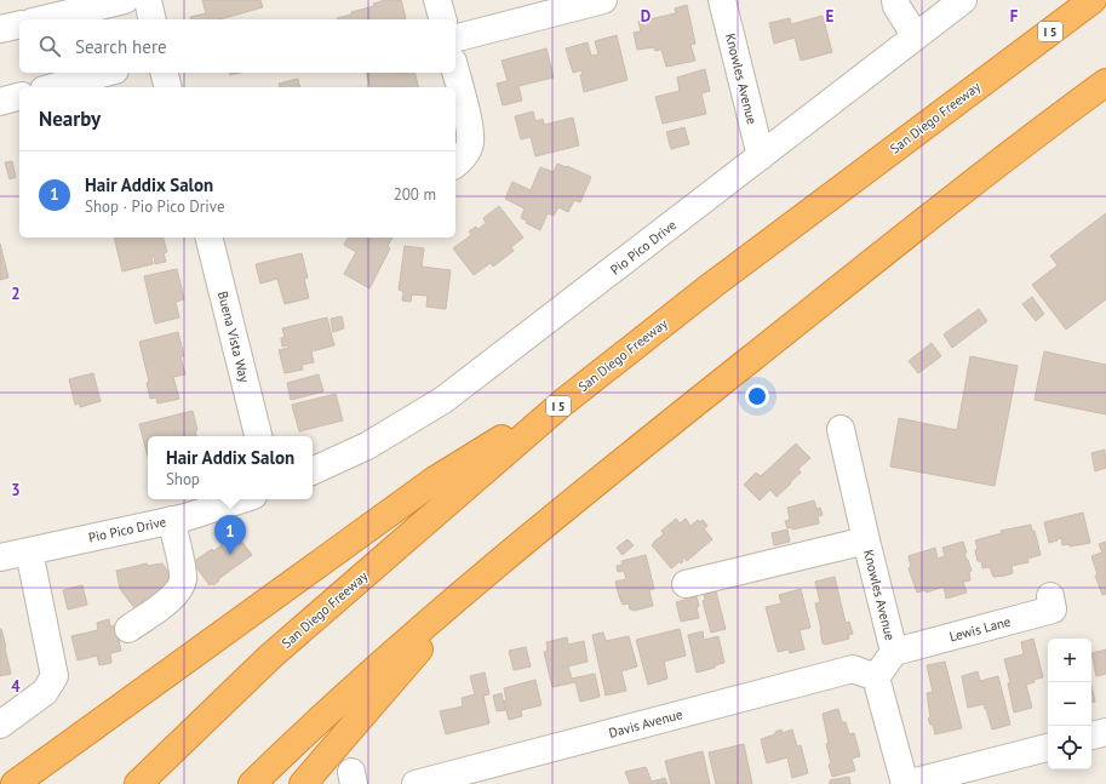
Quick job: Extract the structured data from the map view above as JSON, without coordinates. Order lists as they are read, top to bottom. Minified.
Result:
{"streets":{"highway":["I 5","San Diego Freeway"],"street":["Knowles Avenue","Pio Pico Drive","Buena Vista Way","Lewis Lane","Davis Avenue"]},"crossings":[["Knowles Avenue","Pio Pico Drive"],["Knowles Avenue","Lewis Lane"],["Knowles Avenue","Davis Avenue"]],"page":{"search":"Search here","heading":"Nearby","list":[{"mark":"1","name":"Hair Addix Salon","note":"Shop · Pio Pico Drive","value":"200 m"}],"popup":["Hair Addix Salon","Shop"],"pins":"1","map_buttons":["+","−"]},"grid":{"columns":["D","E","F"],"rows":["2","3","4"]}}
